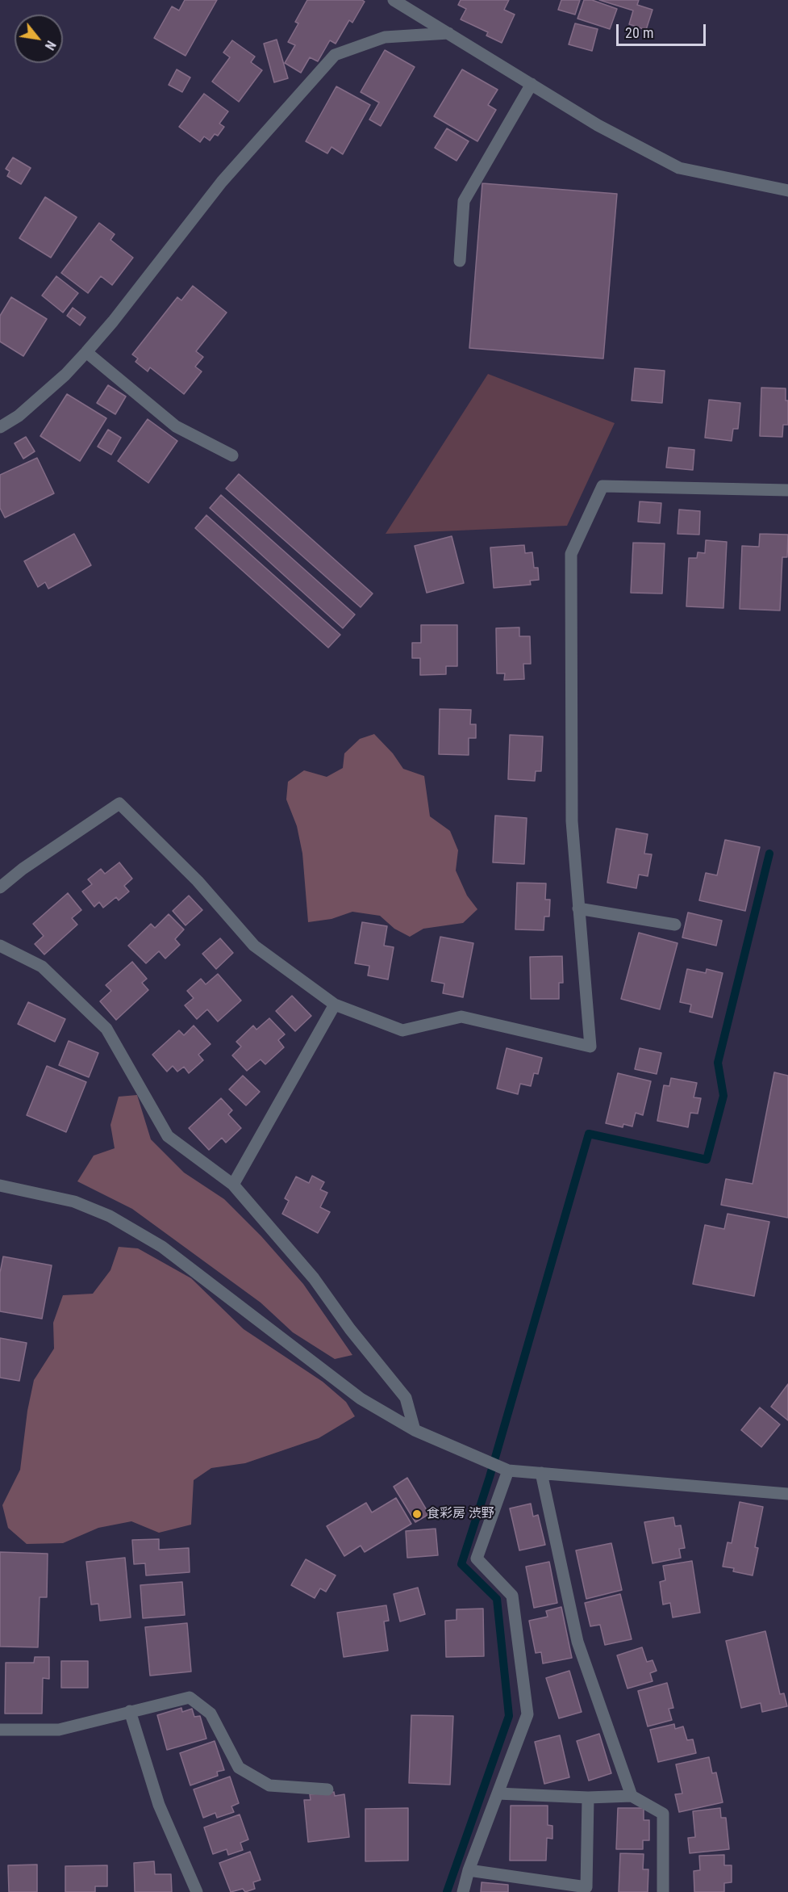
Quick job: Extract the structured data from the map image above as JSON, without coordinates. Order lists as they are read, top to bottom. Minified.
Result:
{"places":["食彩房 渋野"],"scale_bar":"20 m","north":"bottom right"}
